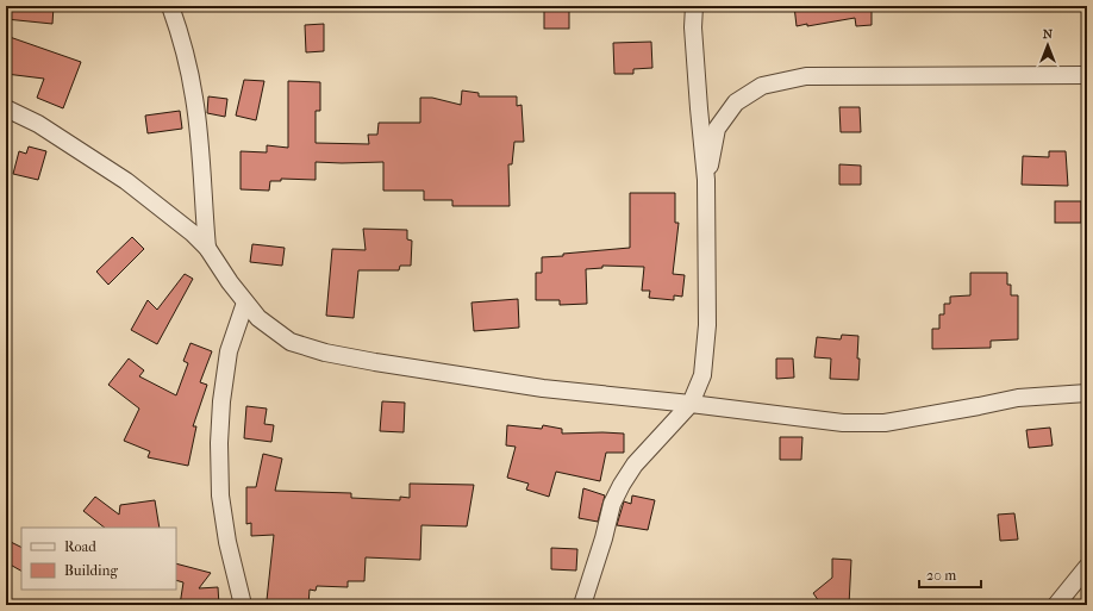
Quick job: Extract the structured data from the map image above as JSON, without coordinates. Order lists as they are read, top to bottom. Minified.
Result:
{"legend":["Road","Building"],"scale_bar":"20 m","north":"top"}
